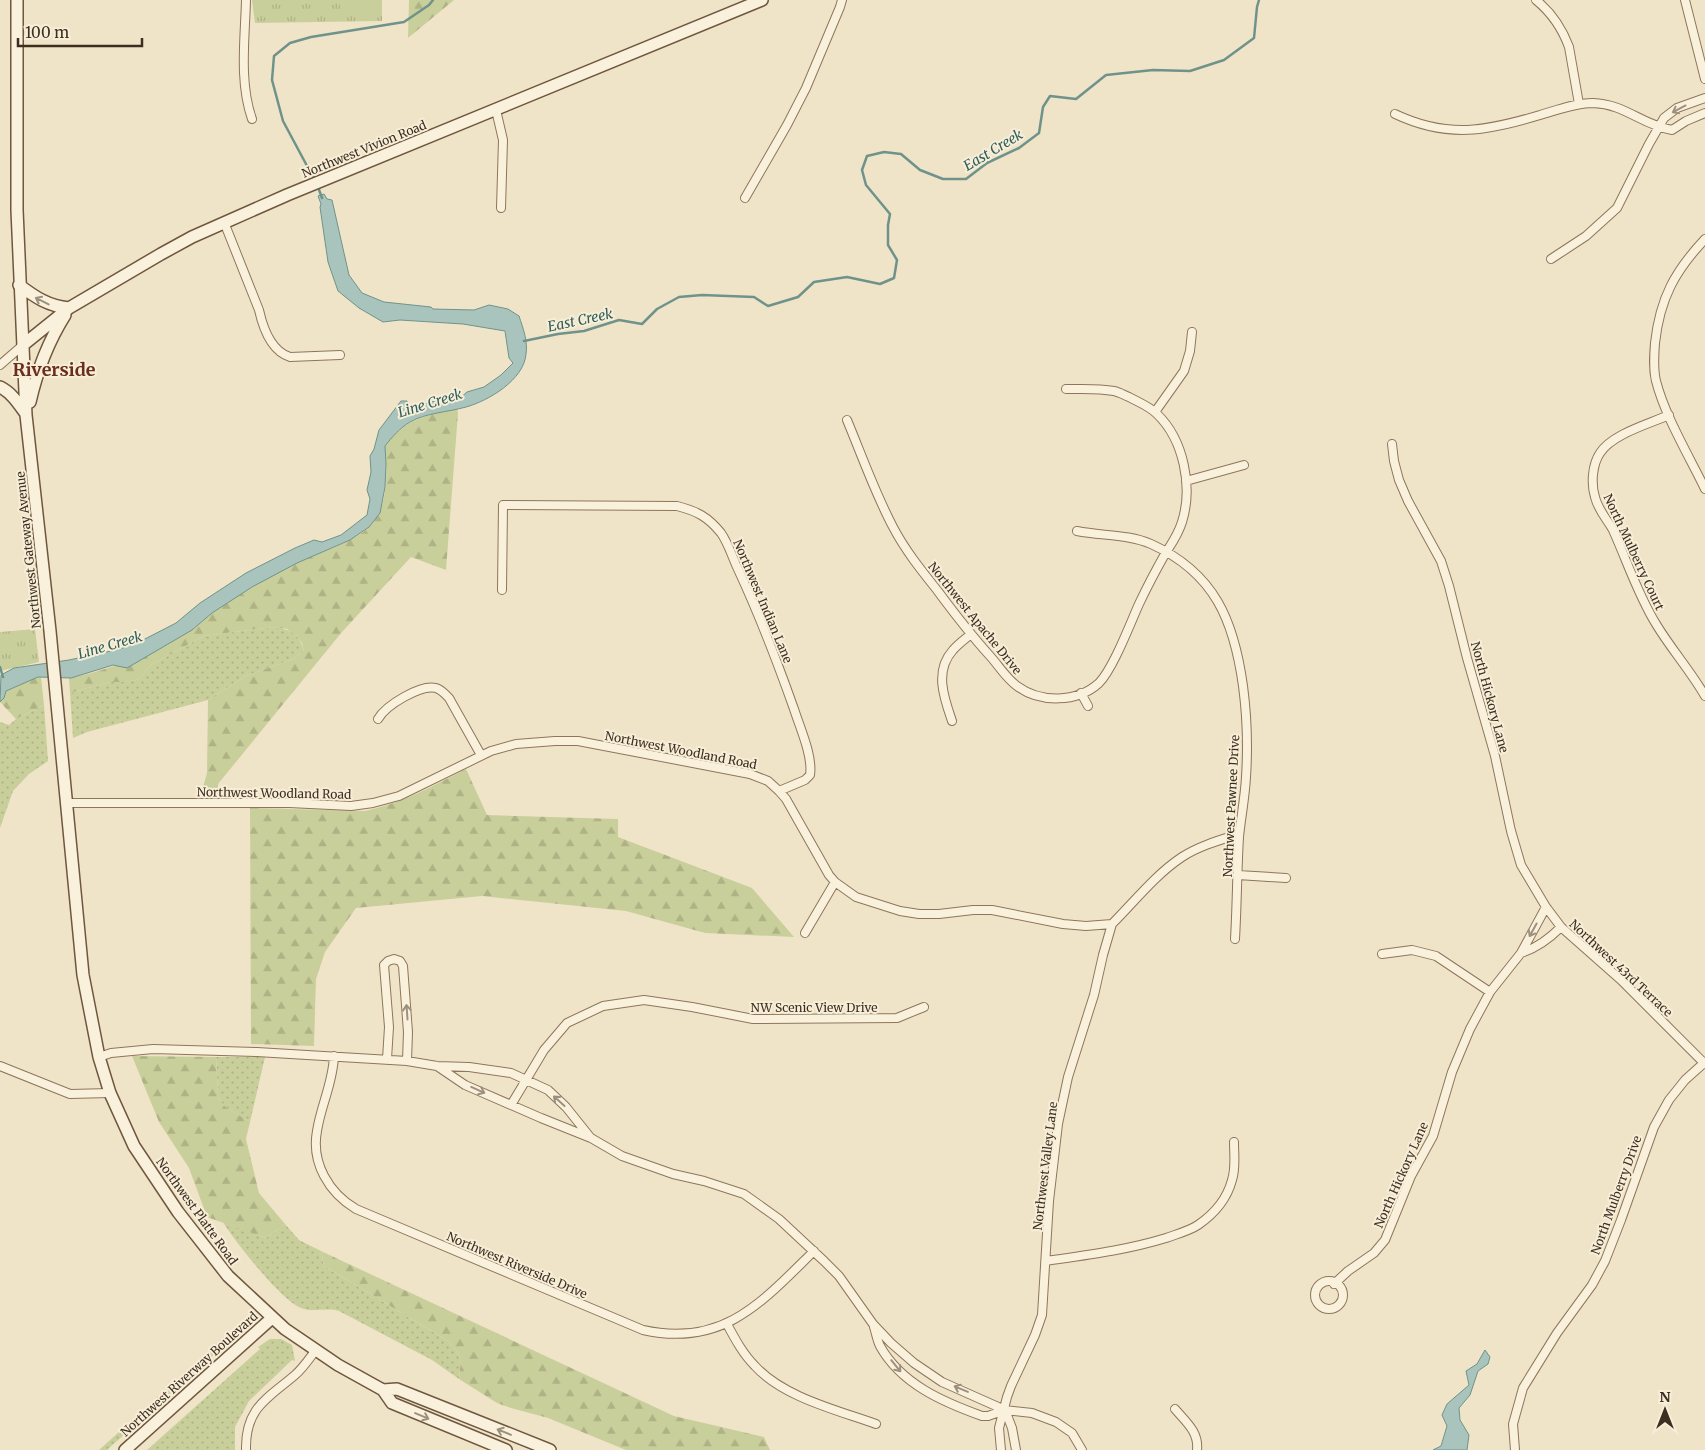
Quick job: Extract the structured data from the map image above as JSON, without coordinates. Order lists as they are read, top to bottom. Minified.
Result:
{"streets":{"main road":["Northwest Vivion Road","Northwest Gateway Avenue","Northwest Platte Road","Northwest Riverway Boulevard"],"street":["North Mulberry Court","Northwest Indian Lane","Northwest Apache Drive","North Hickory Lane","Northwest Woodland Road","Northwest Pawnee Drive","Northwest 43rd Terrace","NW Scenic View Drive","Northwest Valley Lane","North Mulberry Drive","Northwest Riverside Drive"]},"crossings":[["Northwest Vivion Road","Northwest Gateway Avenue"],["Northwest Gateway Avenue","Northwest Woodland Road"],["Northwest Gateway Avenue","Northwest Platte Road"],["Northwest Indian Lane","Northwest Woodland Road"],["Northwest Apache Drive","Northwest Pawnee Drive"],["North Hickory Lane","Northwest 43rd Terrace"],["Northwest Woodland Road","Northwest Valley Lane"],["Northwest 43rd Terrace","North Mulberry Drive"],["Northwest Platte Road","Northwest Riverway Boulevard"]],"districts":["Riverside"],"water":["East Creek","Line Creek"],"scale_bar":"100 m","north":"top"}
